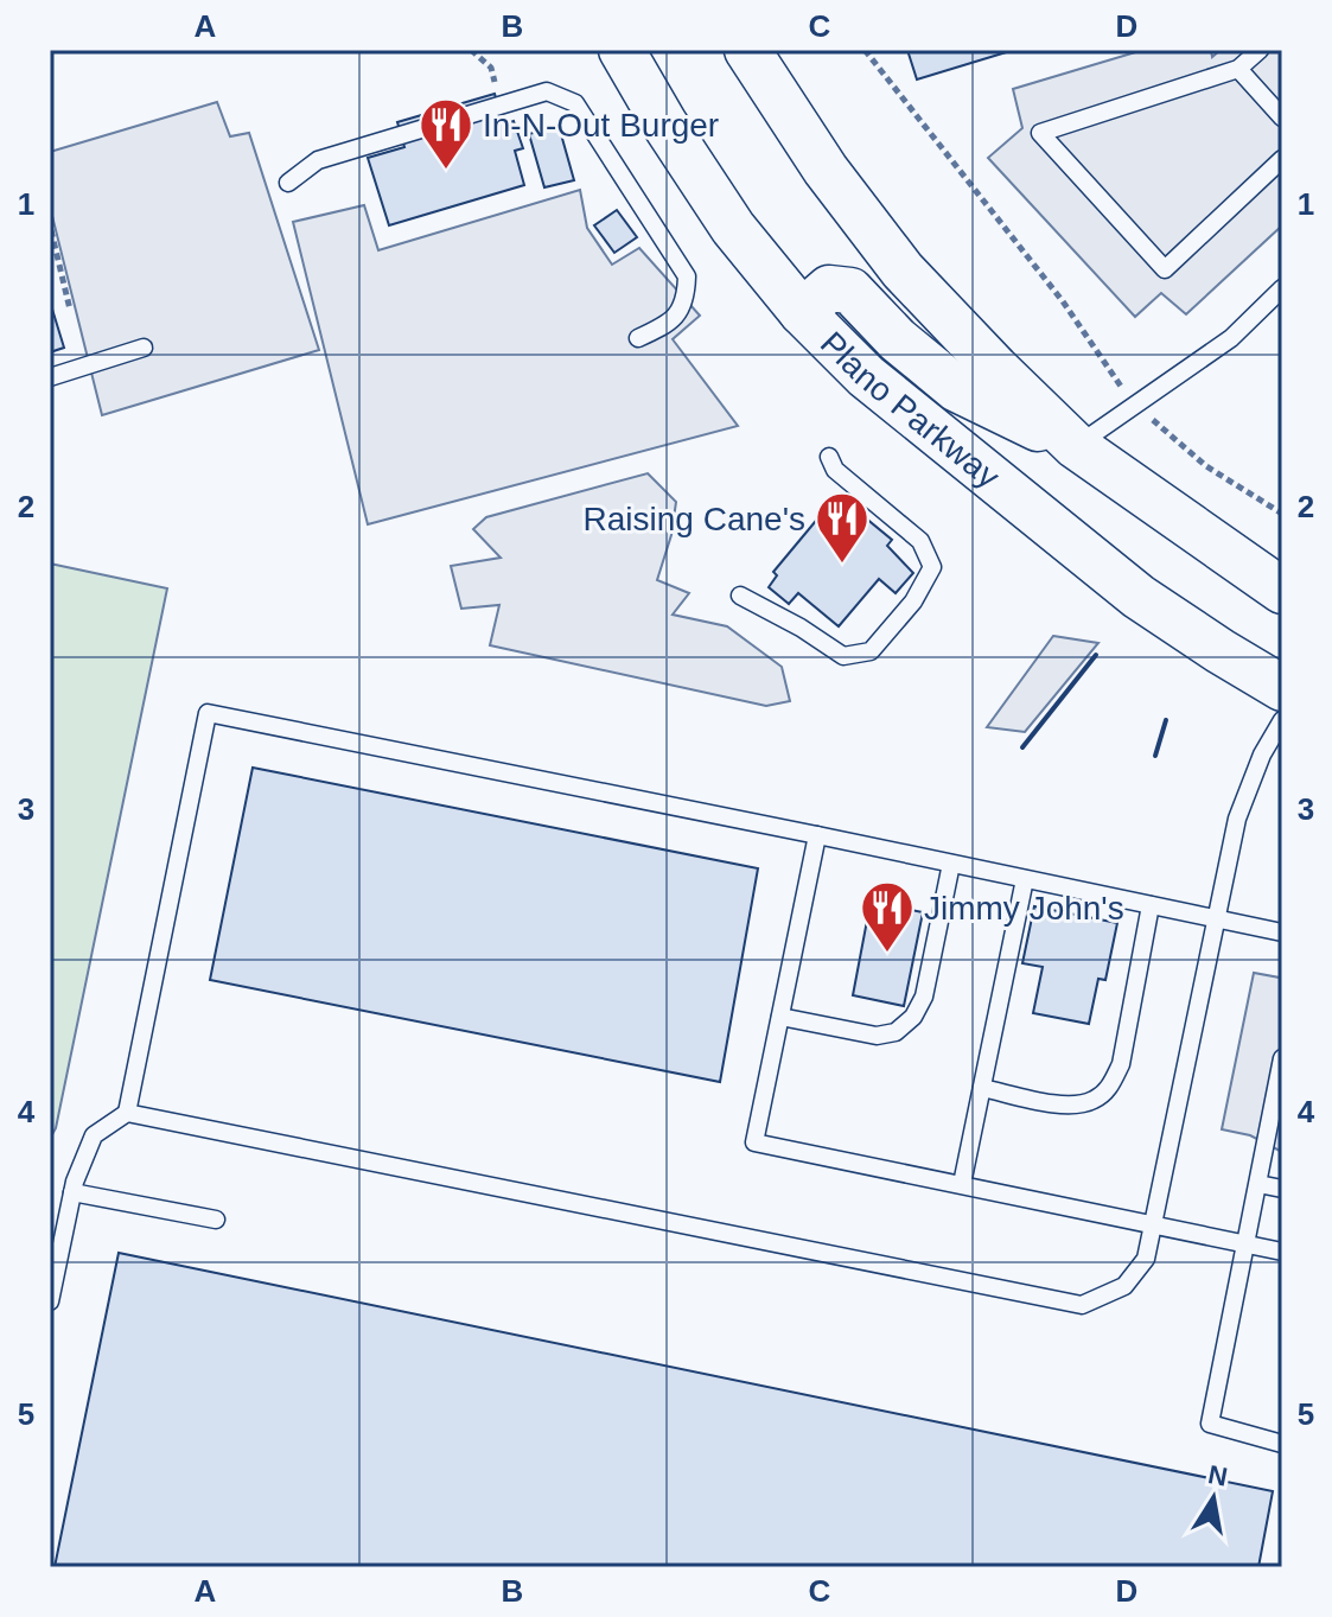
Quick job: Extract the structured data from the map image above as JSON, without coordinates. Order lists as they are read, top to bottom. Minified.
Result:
{"streets":{"main road":["Plano Parkway"]},"places":{"restaurant":["In-N-Out Burger","Raising Cane's","Jimmy John's"]},"north":"top","grid":{"columns":["A","B","C","D"],"rows":["1","2","3","4","5"]}}
